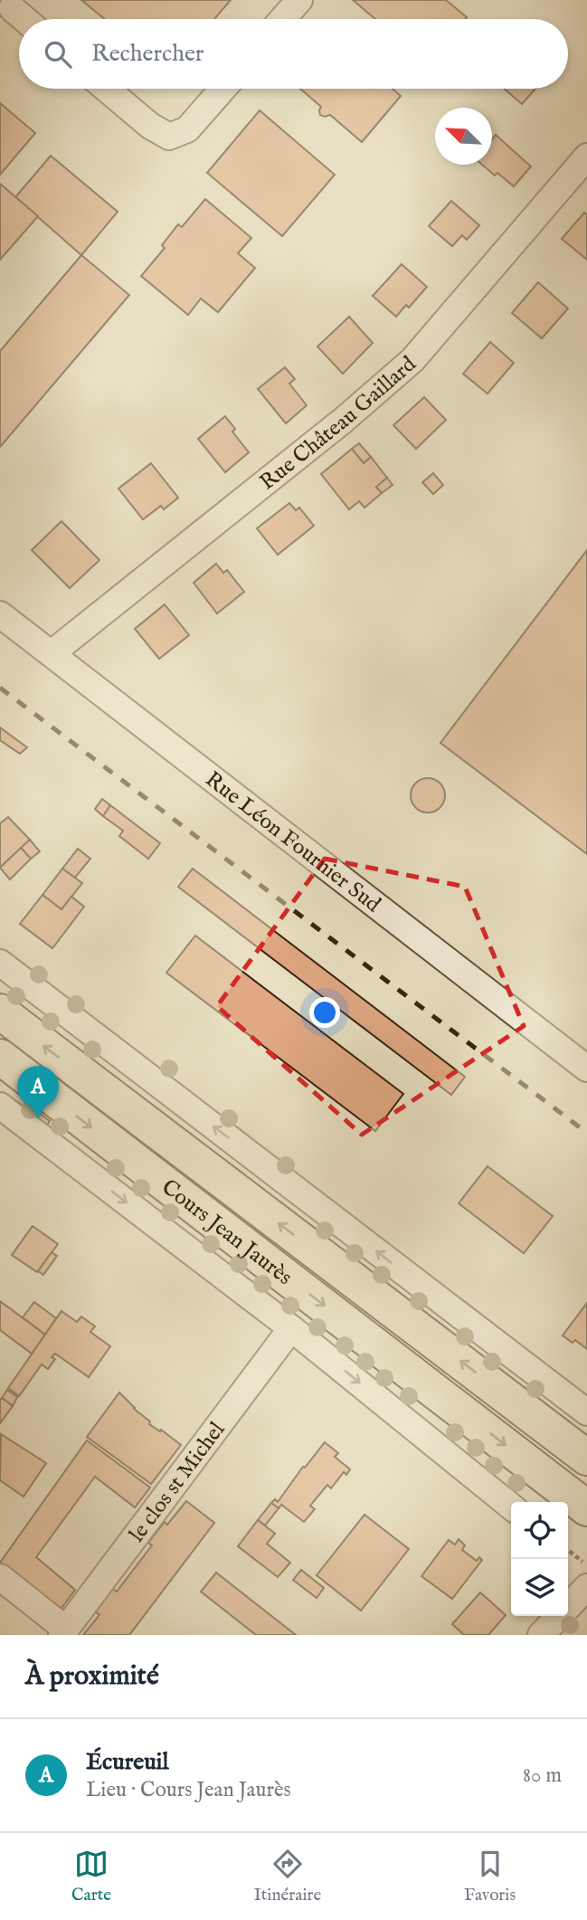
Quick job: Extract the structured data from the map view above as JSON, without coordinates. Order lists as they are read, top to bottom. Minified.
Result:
{"streets":{"main road":["Cours Jean Jaurès"],"street":["Rue Château Gaillard","Rue Léon Fournier Sud","le clos st Michel"]},"crossings":[["Rue Château Gaillard","Rue Léon Fournier Sud"],["Cours Jean Jaurès","le clos st Michel"]],"north":"top left","page":{"search":"Rechercher","pins":"A","heading":"À proximité","list":[{"mark":"A","name":"Écureuil","note":"Lieu · Cours Jean Jaurès","value":"80 m"}],"nav":["Carte","Itinéraire","Favoris"]}}
